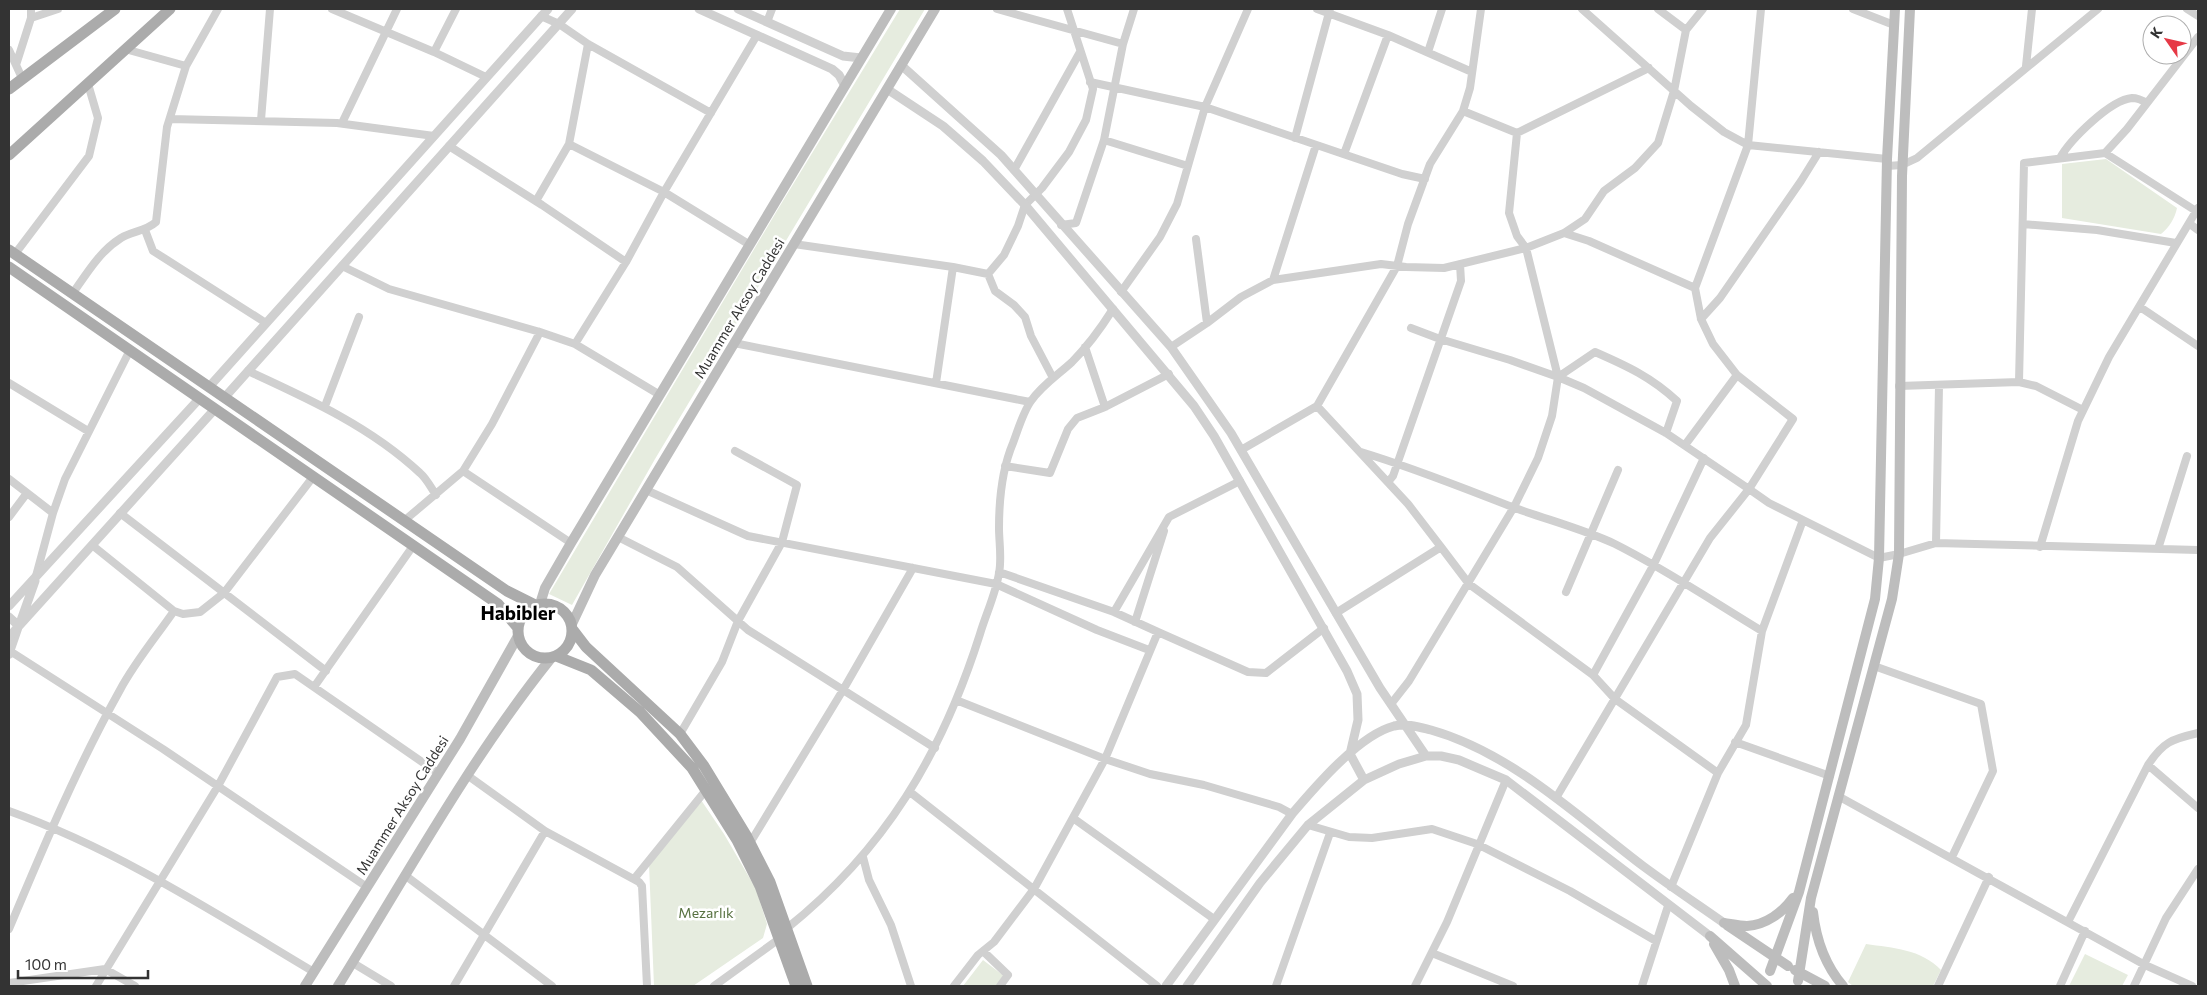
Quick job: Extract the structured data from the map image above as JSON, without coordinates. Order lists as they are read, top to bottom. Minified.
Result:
{"streets":{"main road":["Muammer Aksoy Caddesi"]},"districts":["Habibler"],"parks":["Mezarlık"],"scale_bar":"100 m","north":"top left"}
